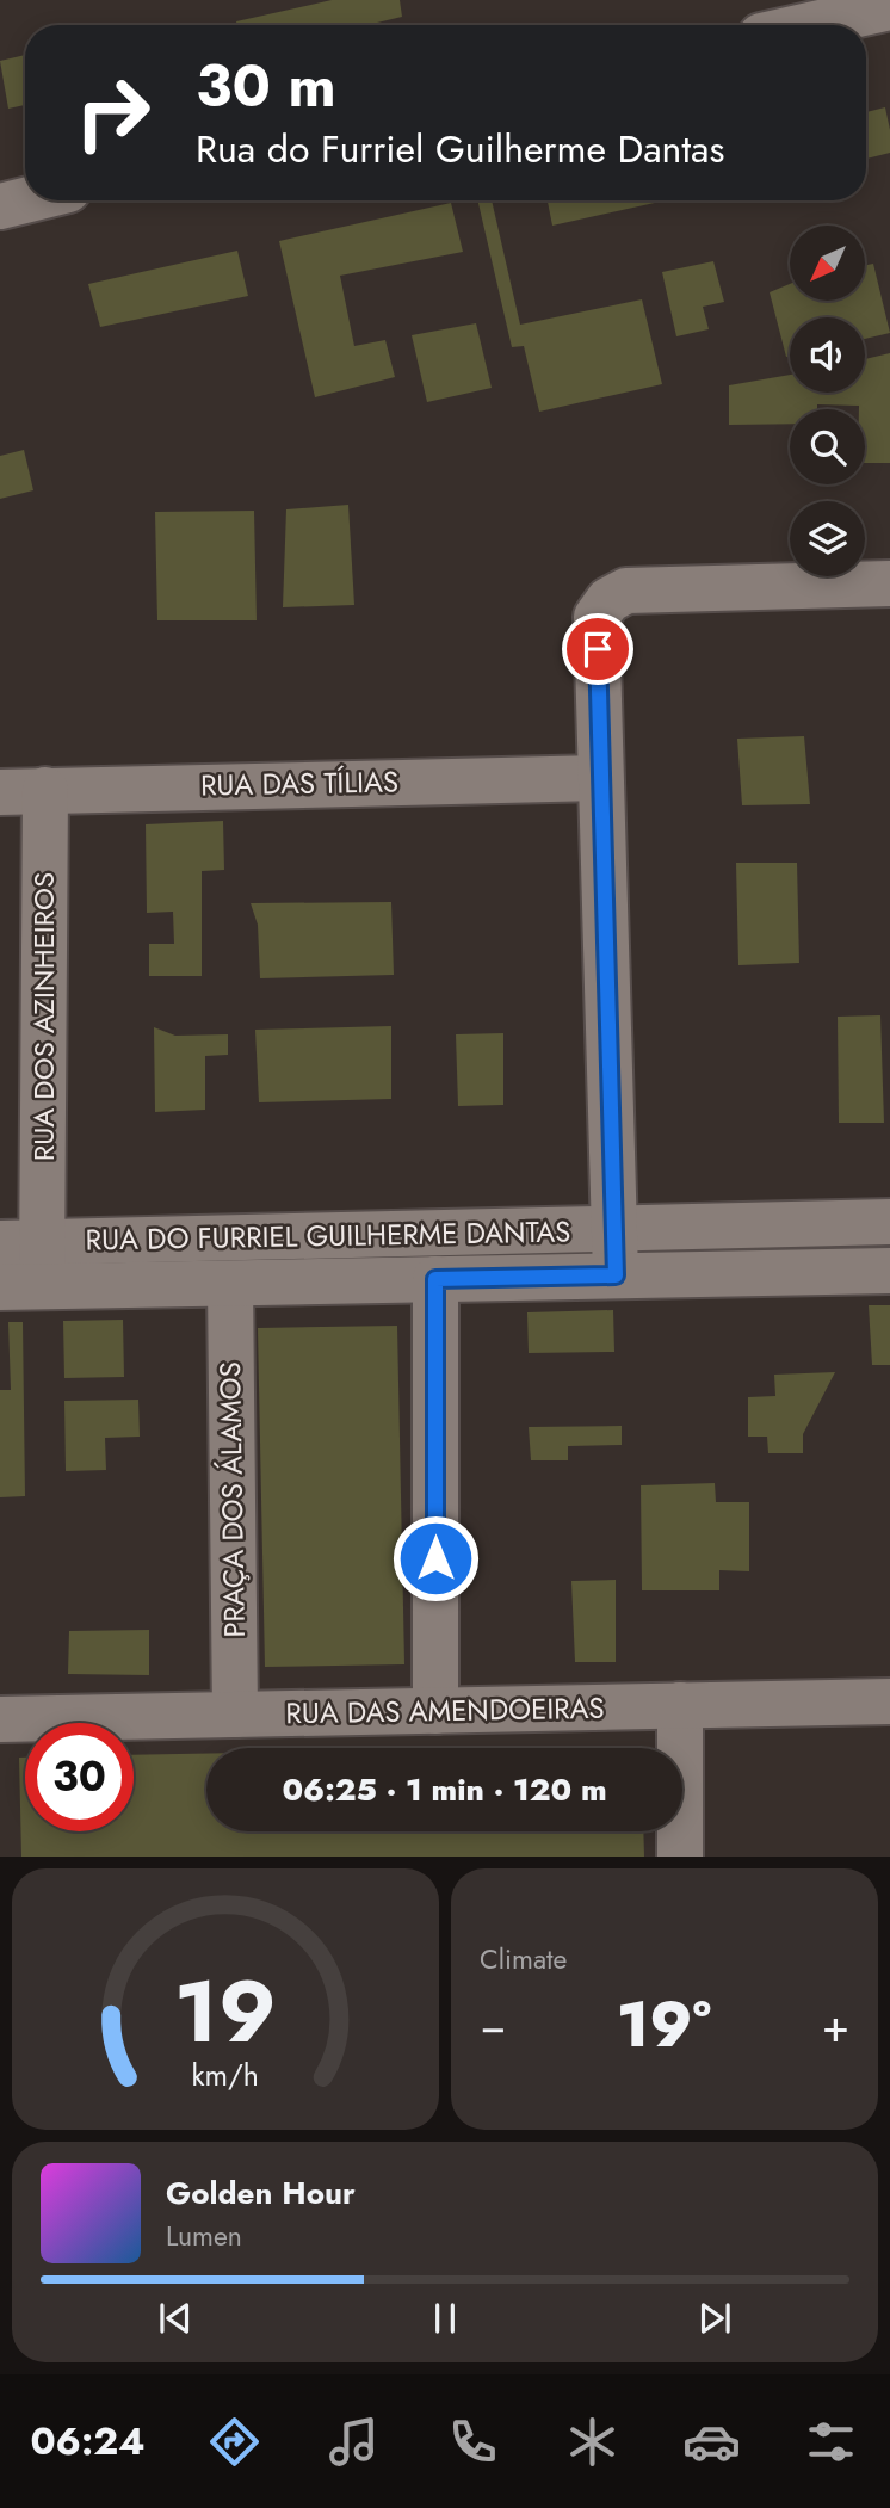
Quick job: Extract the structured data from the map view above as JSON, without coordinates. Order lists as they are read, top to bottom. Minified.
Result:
{"streets":{"street":["RUA DAS TÍLIAS","RUA DOS AZINHEIROS","RUA DO FURRIEL GUILHERME DANTAS","PRAÇA DOS ÁLAMOS","RUA DAS AMENDOEIRAS"]},"crossings":[["RUA DAS TÍLIAS","RUA DOS AZINHEIROS"],["RUA DOS AZINHEIROS","RUA DO FURRIEL GUILHERME DANTAS"],["RUA DO FURRIEL GUILHERME DANTAS","PRAÇA DOS ÁLAMOS"],["PRAÇA DOS ÁLAMOS","RUA DAS AMENDOEIRAS"]],"north":"bottom left","page":{"turn":["30 m","Rua do Furriel Guilherme Dantas"],"limit":"30","trip":"06:25 · 1 min · 120 m","tile":"Climate","heat":["−","19°","+"],"song":["Golden Hour","Lumen"],"tabs":"06:24","gauge":["19","km/h"]}}
